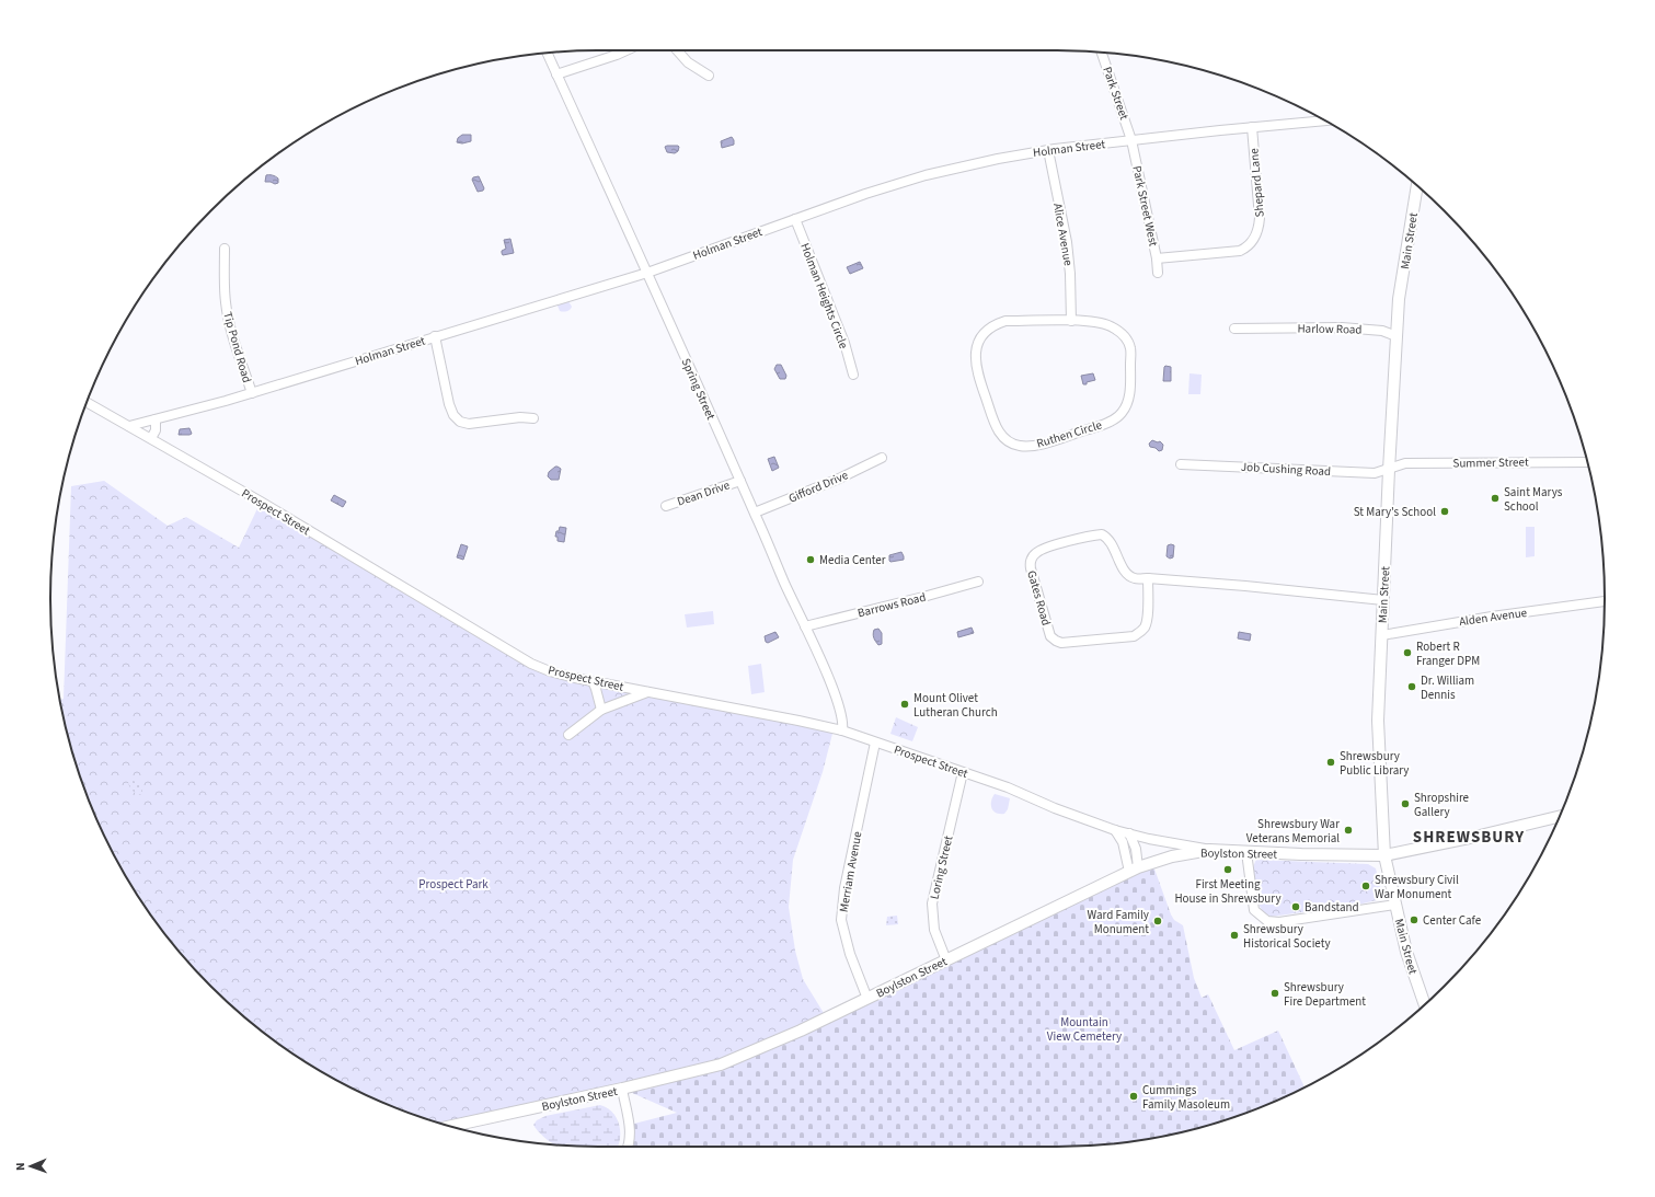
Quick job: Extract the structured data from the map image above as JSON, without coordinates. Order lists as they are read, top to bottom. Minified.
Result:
{"streets":{"main road":["Main Street","Boylston Street"],"street":["Park Street","Holman Street","Shepard Lane","Park Street West","Alice Avenue","Holman Heights Circle","Harlow Road","Tip Pond Road","Spring Street","Ruthen Circle","Summer Street","Job Cushing Road","Gifford Drive","Dean Drive","Prospect Street","Gates Road","Barrows Road","Alden Avenue","Loring Street","Merriam Avenue"]},"crossings":[["Park Street","Holman Street"],["Park Street","Park Street West"],["Holman Street","Shepard Lane"],["Holman Street","Park Street West"],["Holman Street","Alice Avenue"],["Holman Street","Holman Heights Circle"],["Holman Street","Tip Pond Road"],["Holman Street","Spring Street"],["Holman Street","Prospect Street"],["Shepard Lane","Park Street West"],["Alice Avenue","Ruthen Circle"],["Main Street","Harlow Road"],["Main Street","Summer Street"],["Main Street","Job Cushing Road"],["Main Street","Gates Road"],["Main Street","Alden Avenue"],["Main Street","Boylston Street"],["Spring Street","Gifford Drive"],["Spring Street","Dean Drive"],["Spring Street","Prospect Street"],["Spring Street","Barrows Road"],["Summer Street","Job Cushing Road"],["Prospect Street","Boylston Street"],["Prospect Street","Loring Street"],["Prospect Street","Merriam Avenue"],["Boylston Street","Loring Street"],["Boylston Street","Merriam Avenue"]],"districts":["SHREWSBURY"],"parks":["Prospect Park","Mountain View Cemetery"],"places":["Saint Marys School","St Mary's School","Media Center","Robert R Franger DPM","Dr. William Dennis","Mount Olivet Lutheran Church","Shrewsbury Public Library","Shropshire Gallery","Shrewsbury War Veterans Memorial","First Meeting House in Shrewsbury","Shrewsbury Civil War Monument","Bandstand","Center Cafe","Ward Family Monument","Shrewsbury Historical Society","Shrewsbury Fire Department","Cummings Family Masoleum"],"north":"left"}
